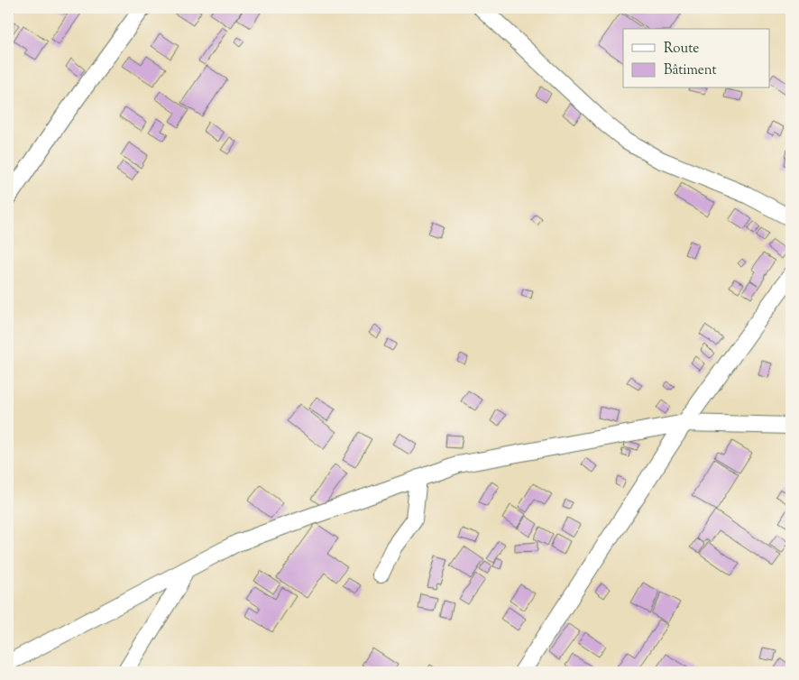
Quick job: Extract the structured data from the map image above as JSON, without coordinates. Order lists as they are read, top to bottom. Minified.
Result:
{"legend":["Route","Bâtiment"]}
